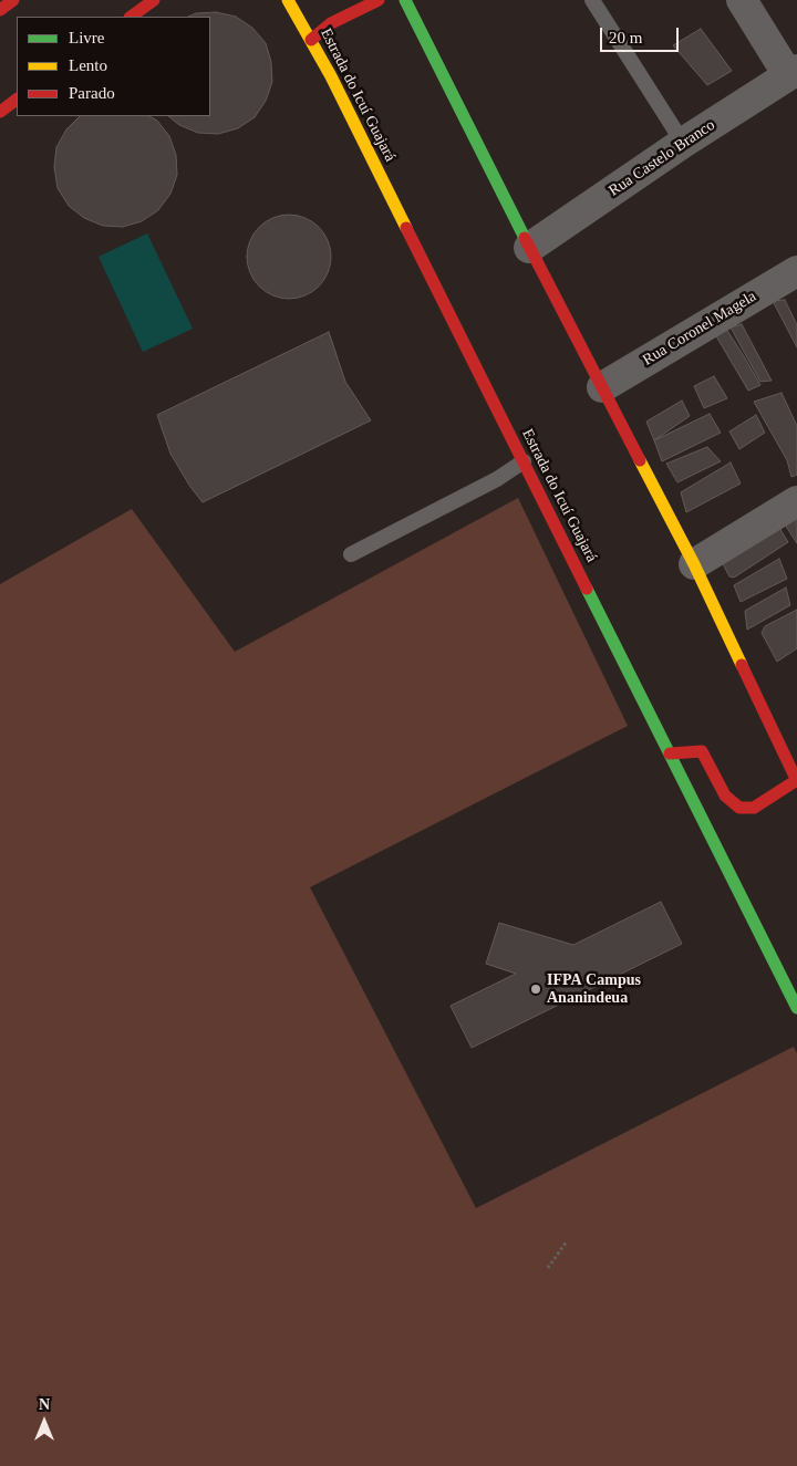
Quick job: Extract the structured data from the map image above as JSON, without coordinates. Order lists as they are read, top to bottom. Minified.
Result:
{"streets":{"main road":["Estrada do Icuí Guajará"],"street":["Rua Castelo Branco","Rua Coronel Magela"]},"places":["IFPA Campus Ananindeua"],"legend":["Livre","Lento","Parado"],"scale_bar":"20 m","north":"top"}
